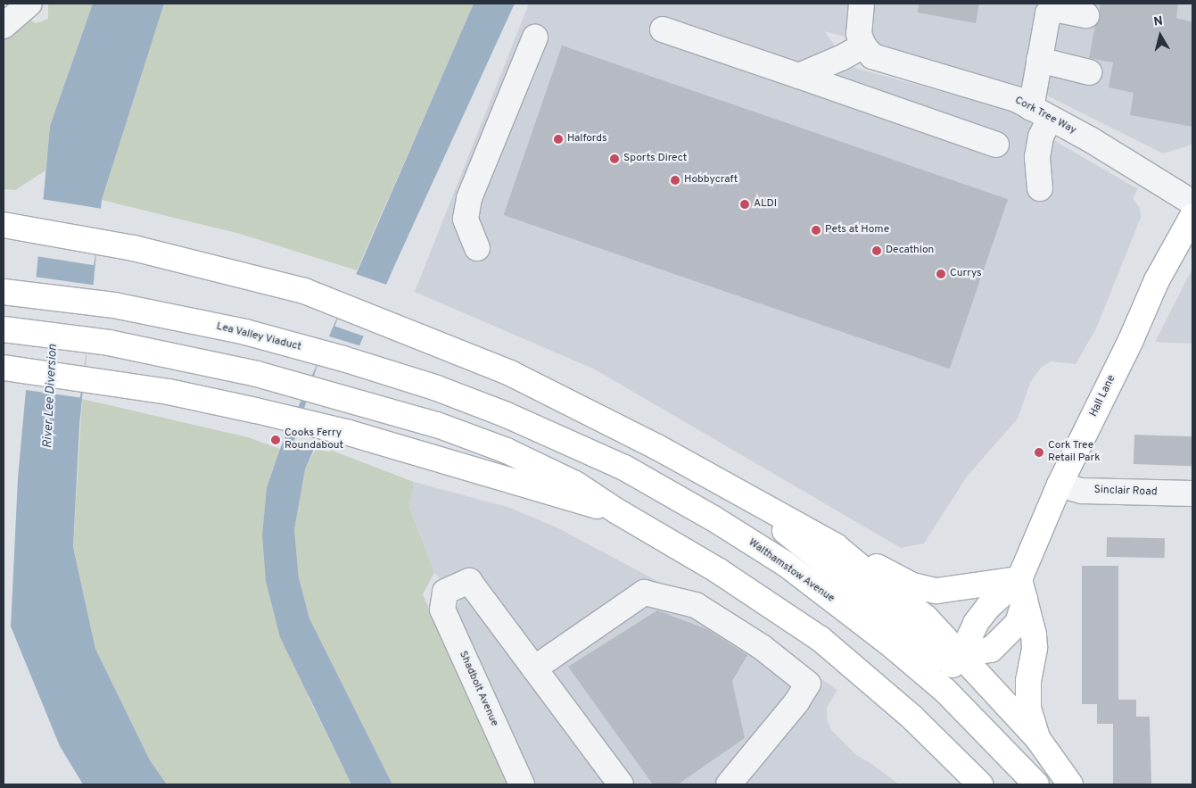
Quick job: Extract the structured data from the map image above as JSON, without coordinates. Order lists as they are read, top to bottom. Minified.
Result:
{"streets":{"main road":["Lea Valley Viaduct","Hall Lane","Walthamstow Avenue"],"street":["Cork Tree Way","Sinclair Road","Shadbolt Avenue"]},"crossings":[["Lea Valley Viaduct","Walthamstow Avenue"],["Hall Lane","Sinclair Road"]],"water":["River Lee Diversion"],"places":["Halfords","Sports Direct","Hobbycraft","ALDI","Pets at Home","Decathlon","Currys","Cooks Ferry Roundabout","Cork Tree Retail Park"],"north":"top"}
